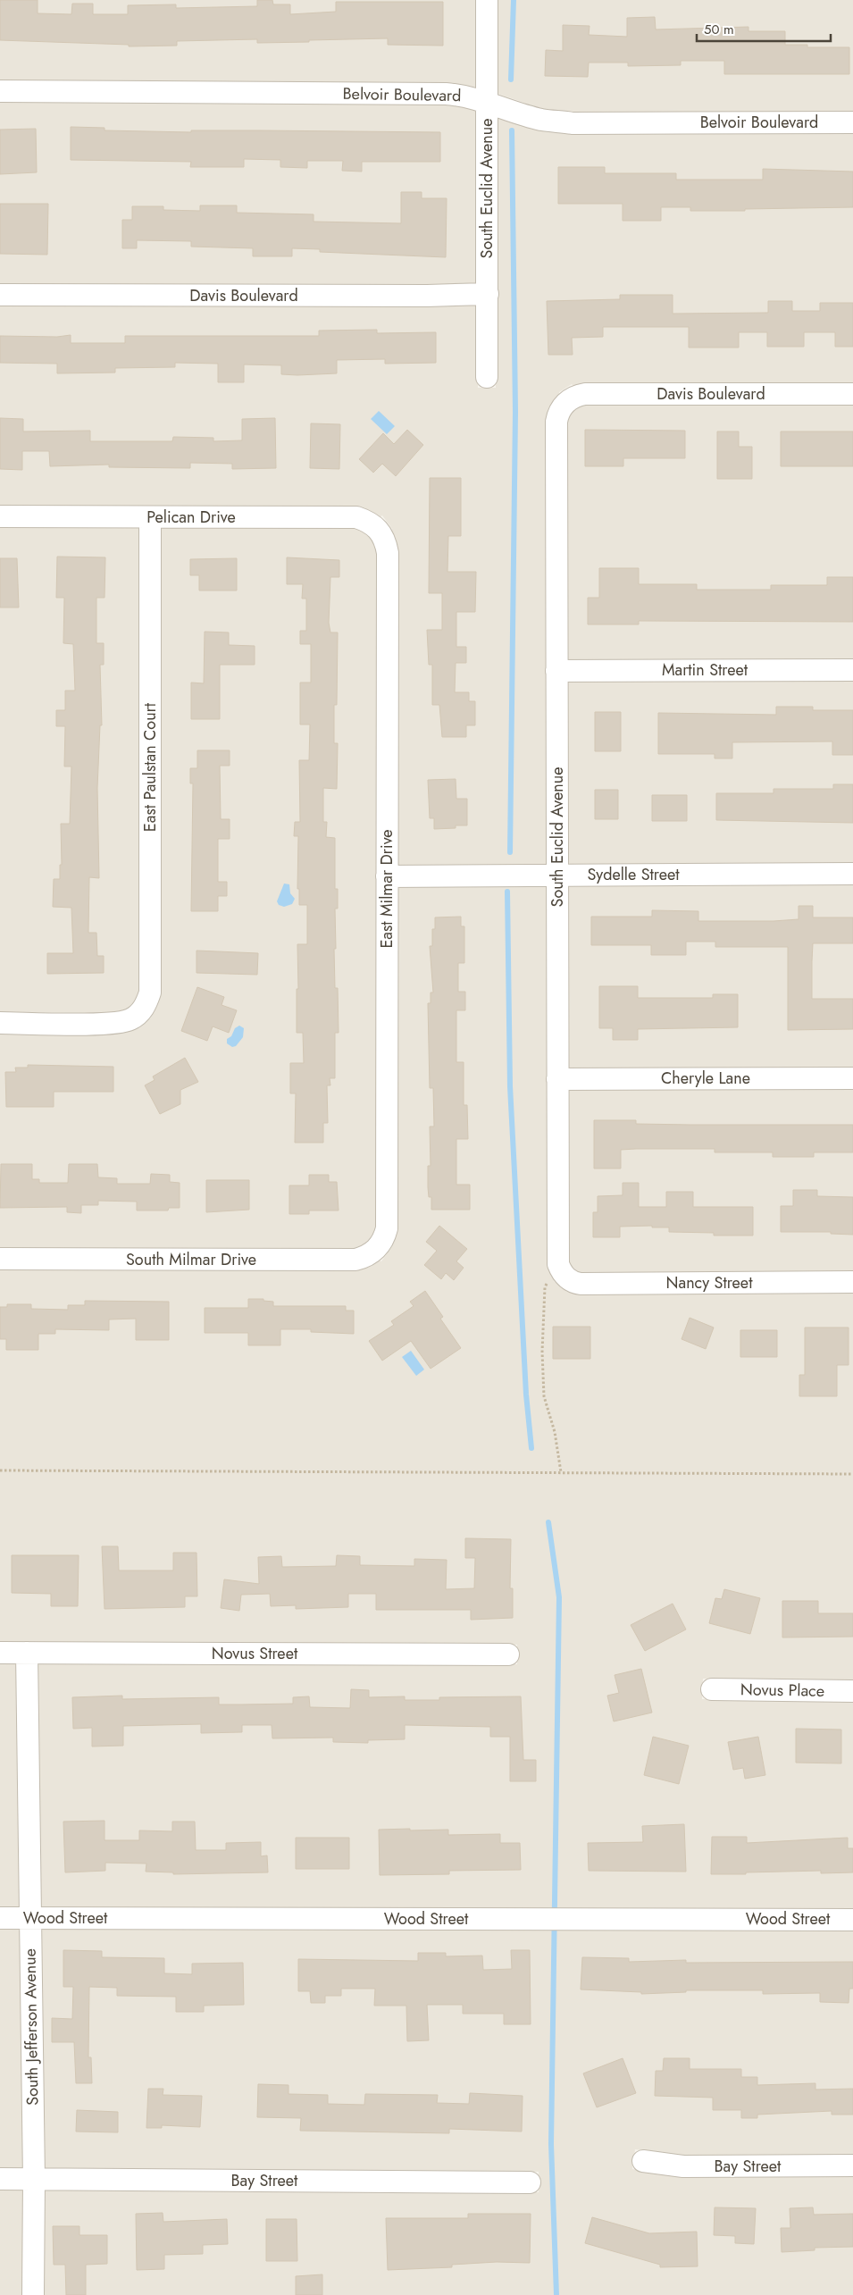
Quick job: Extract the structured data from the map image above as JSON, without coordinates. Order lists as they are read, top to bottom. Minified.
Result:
{"streets":{"street":["Belvoir Boulevard","South Euclid Avenue","Davis Boulevard","Pelican Drive","Martin Street","East Paulstan Court","Sydelle Street","East Milmar Drive","Cheryle Lane","South Milmar Drive","Nancy Street","Novus Street","Novus Place","Wood Street","South Jefferson Avenue","Bay Street"]},"crossings":[["Belvoir Boulevard","South Euclid Avenue"],["South Euclid Avenue","Davis Boulevard"],["South Euclid Avenue","Martin Street"],["South Euclid Avenue","Sydelle Street"],["South Euclid Avenue","Cheryle Lane"],["South Euclid Avenue","Nancy Street"],["Pelican Drive","East Paulstan Court"],["Pelican Drive","East Milmar Drive"],["Sydelle Street","East Milmar Drive"],["East Milmar Drive","South Milmar Drive"],["Novus Street","South Jefferson Avenue"],["Wood Street","South Jefferson Avenue"],["South Jefferson Avenue","Bay Street"]],"scale_bar":"50 m"}
